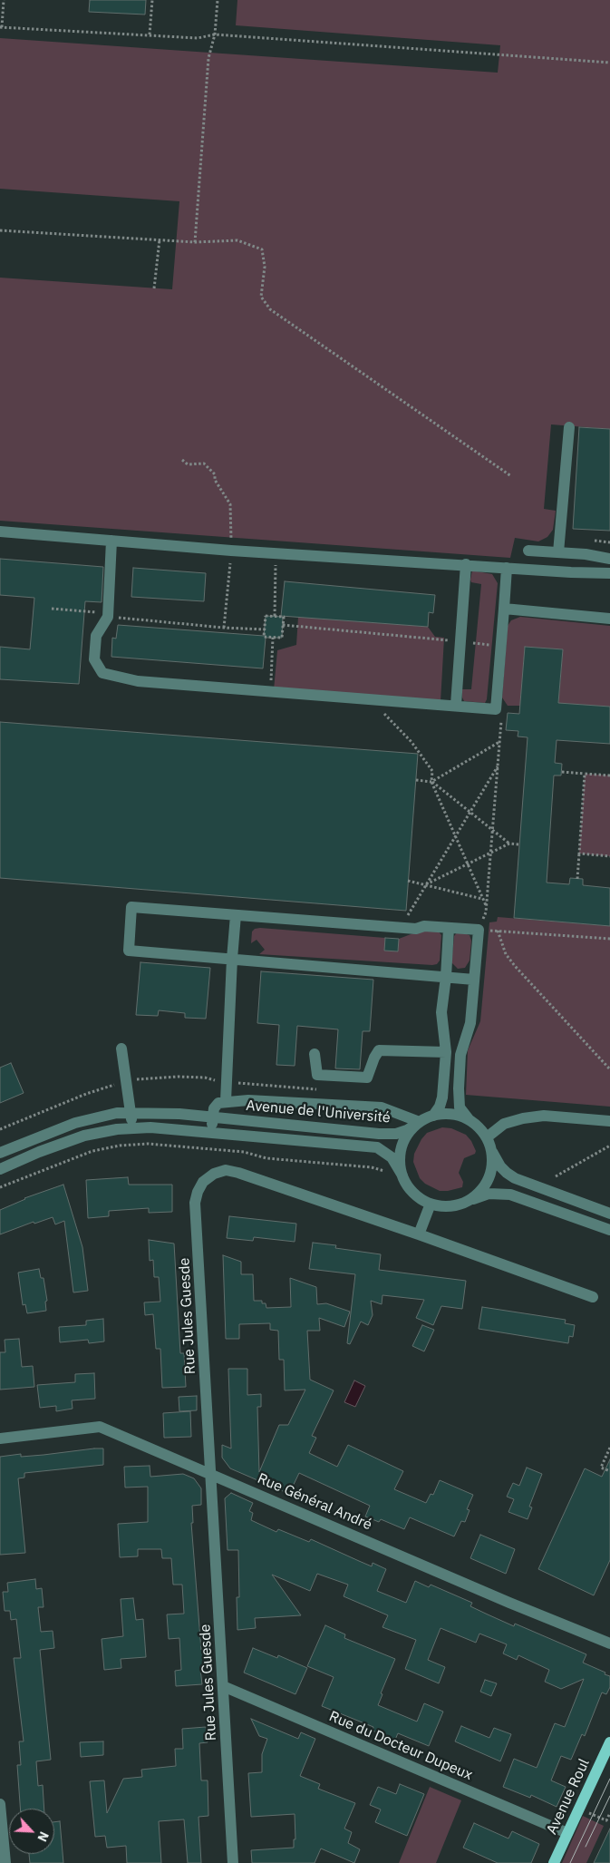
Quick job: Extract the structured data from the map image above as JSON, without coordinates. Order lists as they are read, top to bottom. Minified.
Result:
{"streets":{"main road":["Avenue Roul"],"street":["Avenue de l'Université","Rue Jules Guesde","Rue Général André","Rue du Docteur Dupeux"]},"crossings":[["Rue Jules Guesde","Rue Général André"],["Rue Jules Guesde","Rue du Docteur Dupeux"],["Rue du Docteur Dupeux","Avenue Roul"]],"north":"bottom right"}
